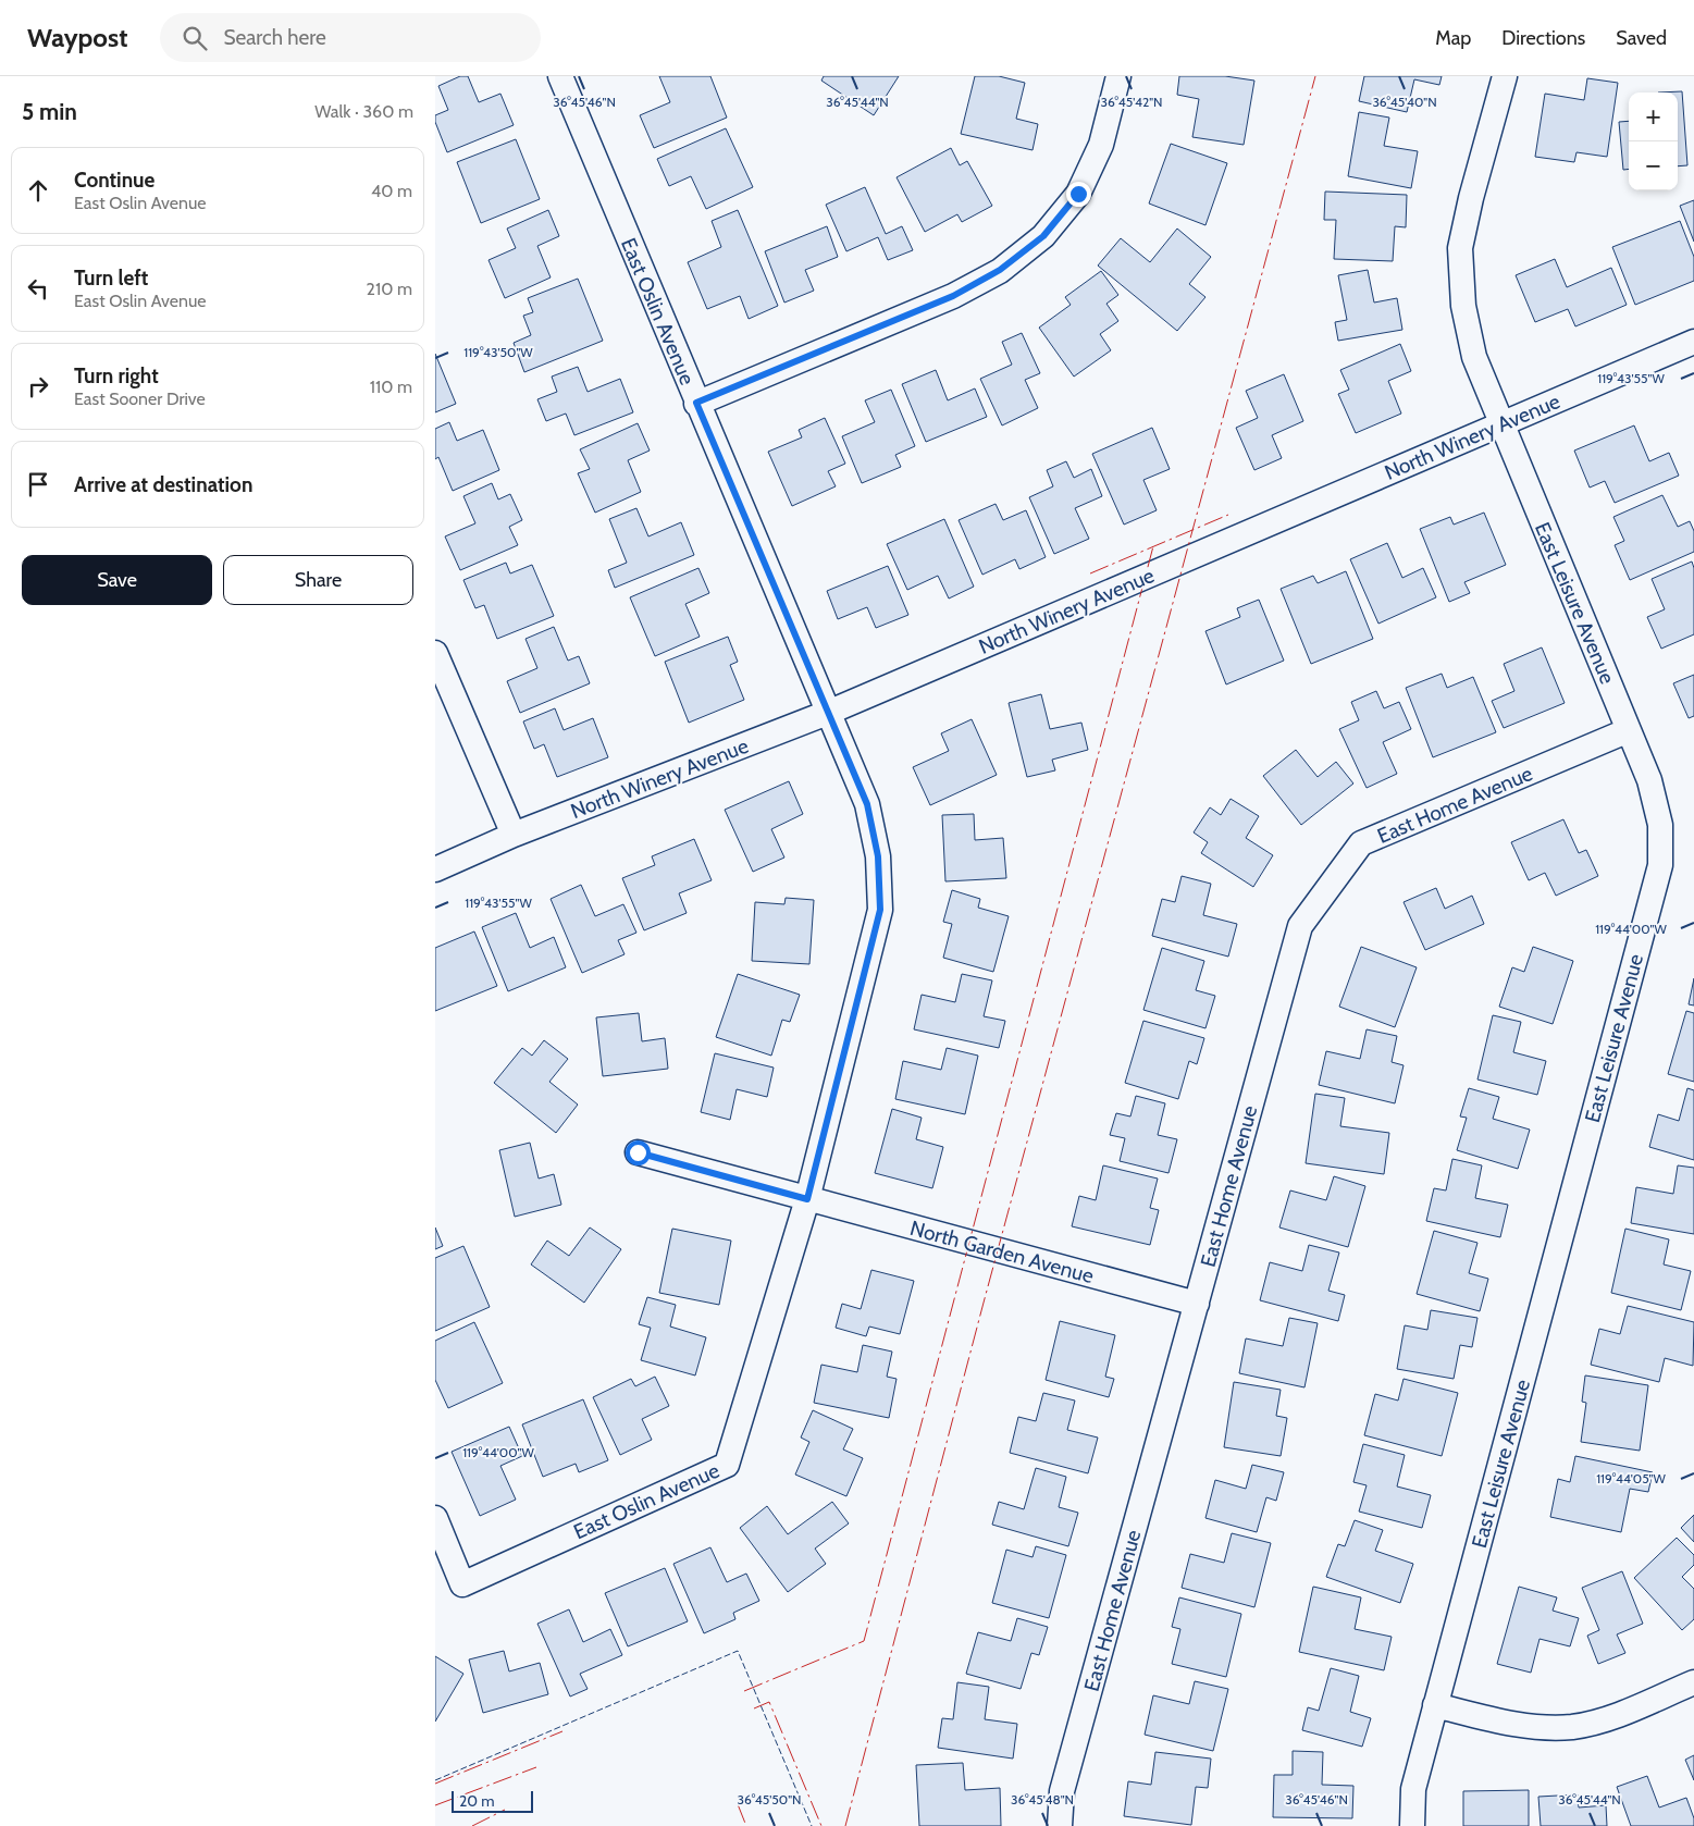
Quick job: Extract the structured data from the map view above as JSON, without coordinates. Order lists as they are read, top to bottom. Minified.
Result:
{"streets":{"street":["East Oslin Avenue","North Winery Avenue","East Leisure Avenue","East Home Avenue","North Garden Avenue"]},"crossings":[["East Oslin Avenue","North Winery Avenue"],["East Oslin Avenue","North Garden Avenue"],["North Winery Avenue","East Leisure Avenue"],["East Leisure Avenue","East Home Avenue"],["East Home Avenue","North Garden Avenue"]],"scale_bar":"20 m","page":{"header":"Waypost","search":"Search here","nav":["Map","Directions","Saved"],"heading":["5 min","Walk · 360 m"],"map_buttons":["+","−"],"list":[["Continue","East Oslin Avenue","40 m"],["Turn left","East Oslin Avenue","210 m"],["Turn right","East Sooner Drive","110 m"],"Arrive at destination"],"buttons":["Save","Share"],"scale":"20 m"},"coordinates":["36°45'46\"N","36°45'44\"N","36°45'42\"N","36°45'40\"N","119°43'50\"W","119°43'55\"W","119°44'00\"W","119°44'05\"W","36°45'50\"N","36°45'48\"N"]}
